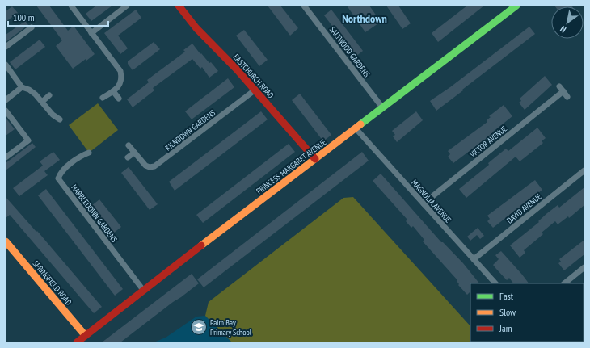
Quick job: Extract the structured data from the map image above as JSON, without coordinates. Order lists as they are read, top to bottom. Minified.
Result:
{"streets":{"main road":["EASTCHURCH ROAD","PRINCESS MARGARET AVENUE","SPRINGFIELD ROAD"],"street":["SALTWOOD GARDENS","KILNDOWN GARDENS","VICTOR AVENUE","MAGNOLIA AVENUE","DAVID AVENUE","HARBLEDOWN GARDENS"]},"crossings":[["SALTWOOD GARDENS","PRINCESS MARGARET AVENUE"],["EASTCHURCH ROAD","KILNDOWN GARDENS"],["EASTCHURCH ROAD","PRINCESS MARGARET AVENUE"],["VICTOR AVENUE","MAGNOLIA AVENUE"],["PRINCESS MARGARET AVENUE","MAGNOLIA AVENUE"],["PRINCESS MARGARET AVENUE","HARBLEDOWN GARDENS"],["PRINCESS MARGARET AVENUE","SPRINGFIELD ROAD"],["MAGNOLIA AVENUE","DAVID AVENUE"]],"districts":["Northdown"],"places":{"school or university":["Palm Bay Primary School"]},"legend":["Fast","Slow","Jam"],"scale_bar":"100 m","north":"bottom left"}
